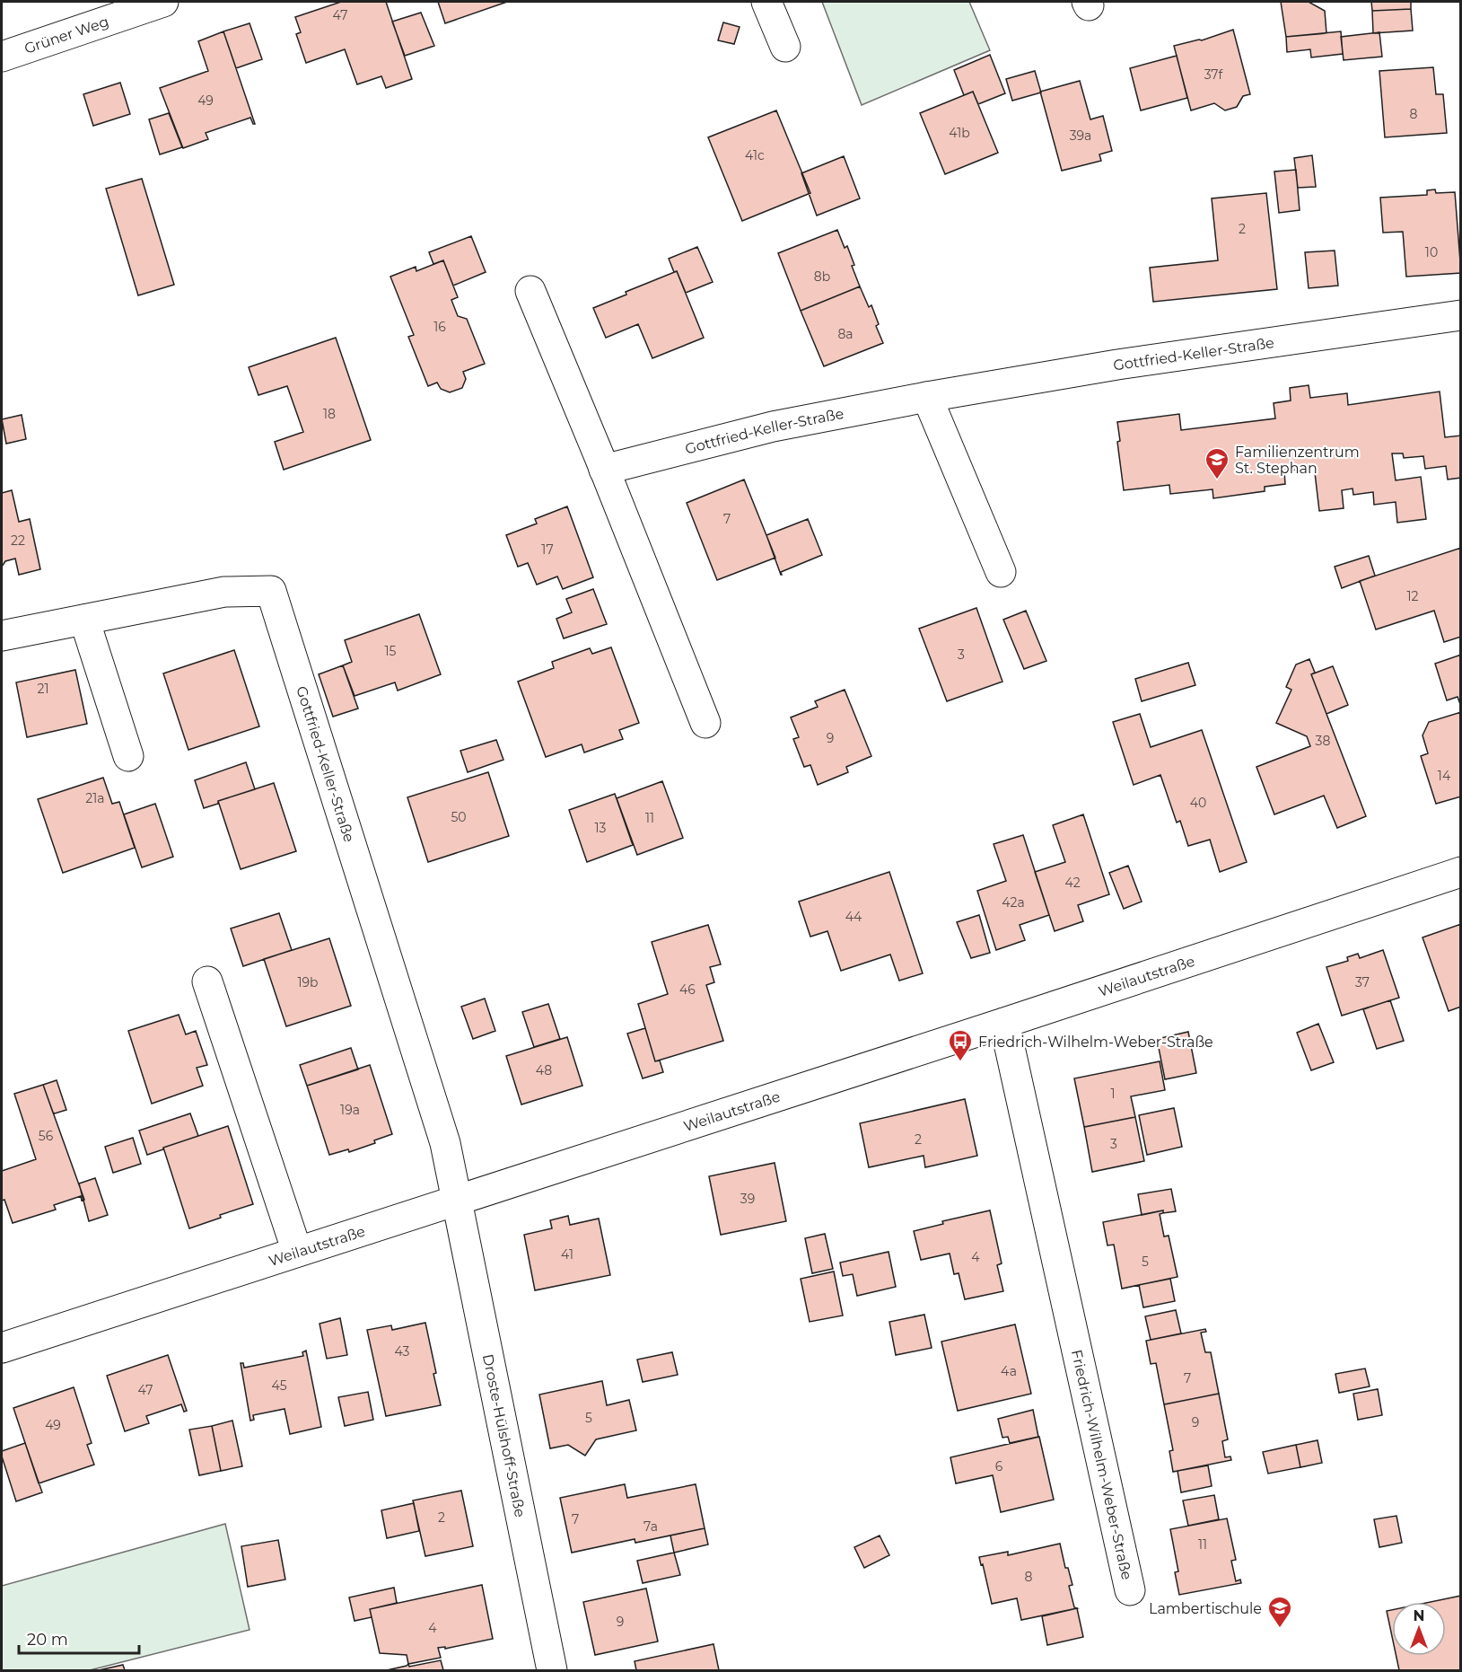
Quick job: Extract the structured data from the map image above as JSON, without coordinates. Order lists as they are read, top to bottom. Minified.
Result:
{"streets":{"street":["Grüner Weg","Gottfried-Keller-Straße","Weilautstraße","Droste-Hülshoff-Straße","Friedrich-Wilhelm-Weber-Straße"]},"crossings":[["Gottfried-Keller-Straße","Weilautstraße"],["Gottfried-Keller-Straße","Droste-Hülshoff-Straße"],["Weilautstraße","Droste-Hülshoff-Straße"],["Weilautstraße","Friedrich-Wilhelm-Weber-Straße"]],"places":{"school or university":["Familienzentrum St. Stephan","Lambertischule"],"bus stop":["Friedrich-Wilhelm-Weber-Straße"]},"house_numbers":["47","37f","49","8","41b","39a","41c","2","10","8b","16","8a","18","7","22","17","12","15","3","21","9","38","14","21a","40","50","11","13","42","42a","44","19b","37","46","48","1","19a","56","2","3","39","41","4","5","43","4a","7","45","47","5","9","49","6","2","7","7a","11","8","9","4"],"scale_bar":"20 m","north":"top"}
